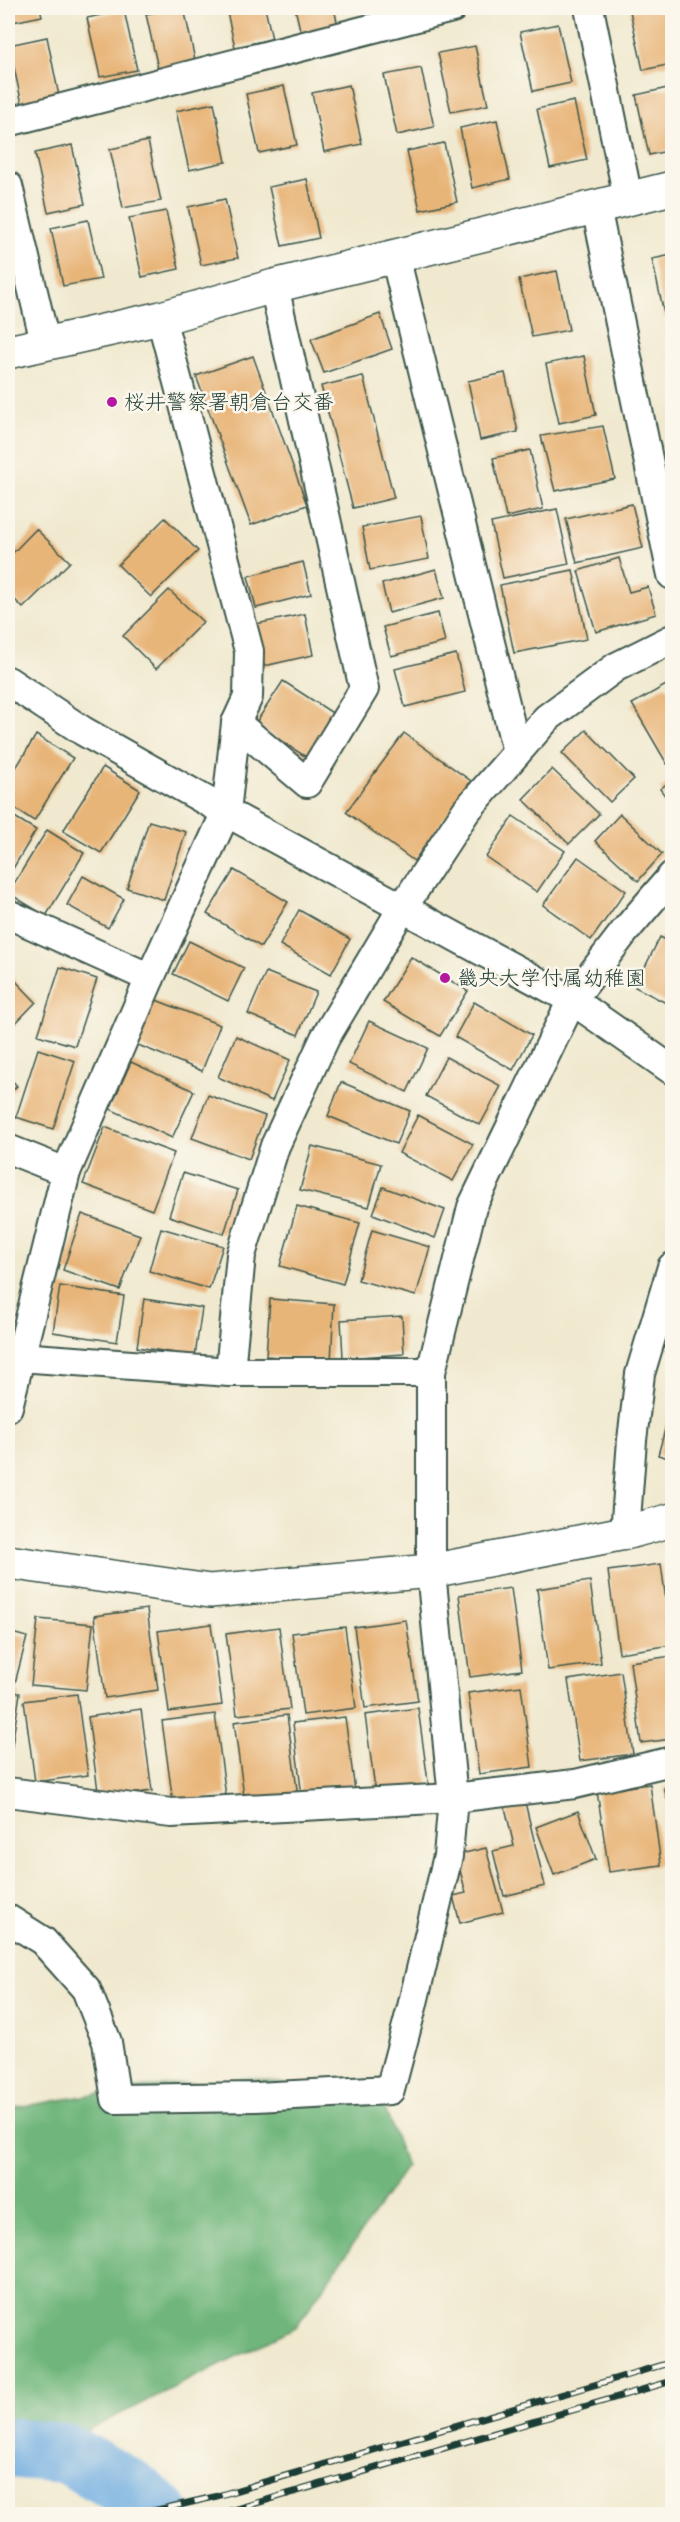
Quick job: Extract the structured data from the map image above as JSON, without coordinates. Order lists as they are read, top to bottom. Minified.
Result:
{"places":["桜井警察署朝倉台交番","畿央大学付属幼稚園"]}
